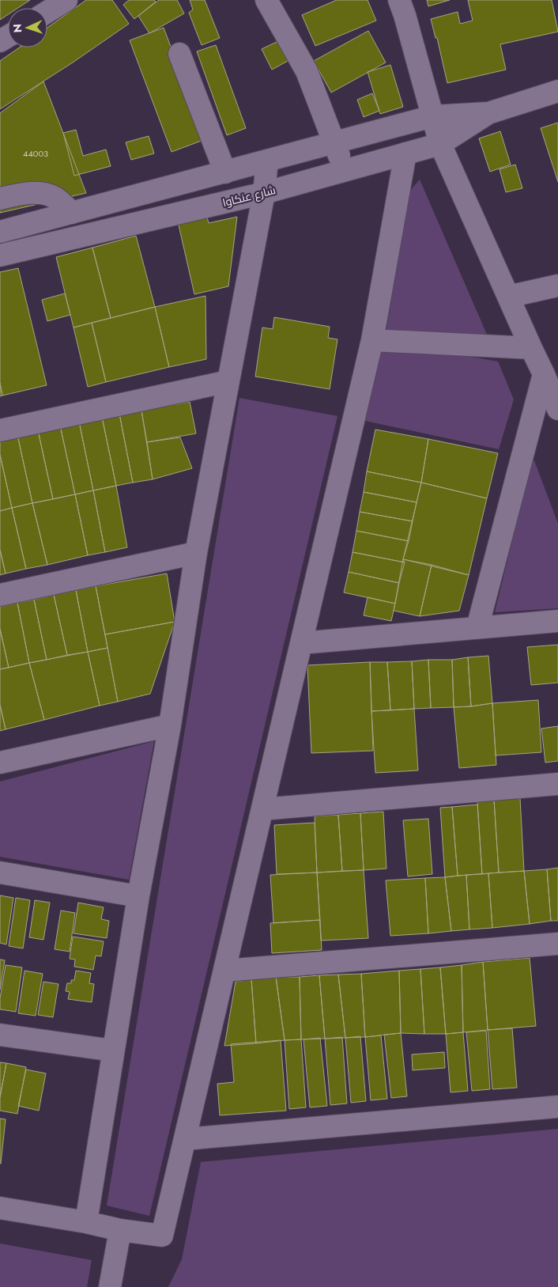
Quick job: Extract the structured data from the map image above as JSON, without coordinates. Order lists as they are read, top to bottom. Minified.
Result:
{"streets":{"street":["شارع عنكاوا"]},"house_numbers":["44003"],"north":"left"}
